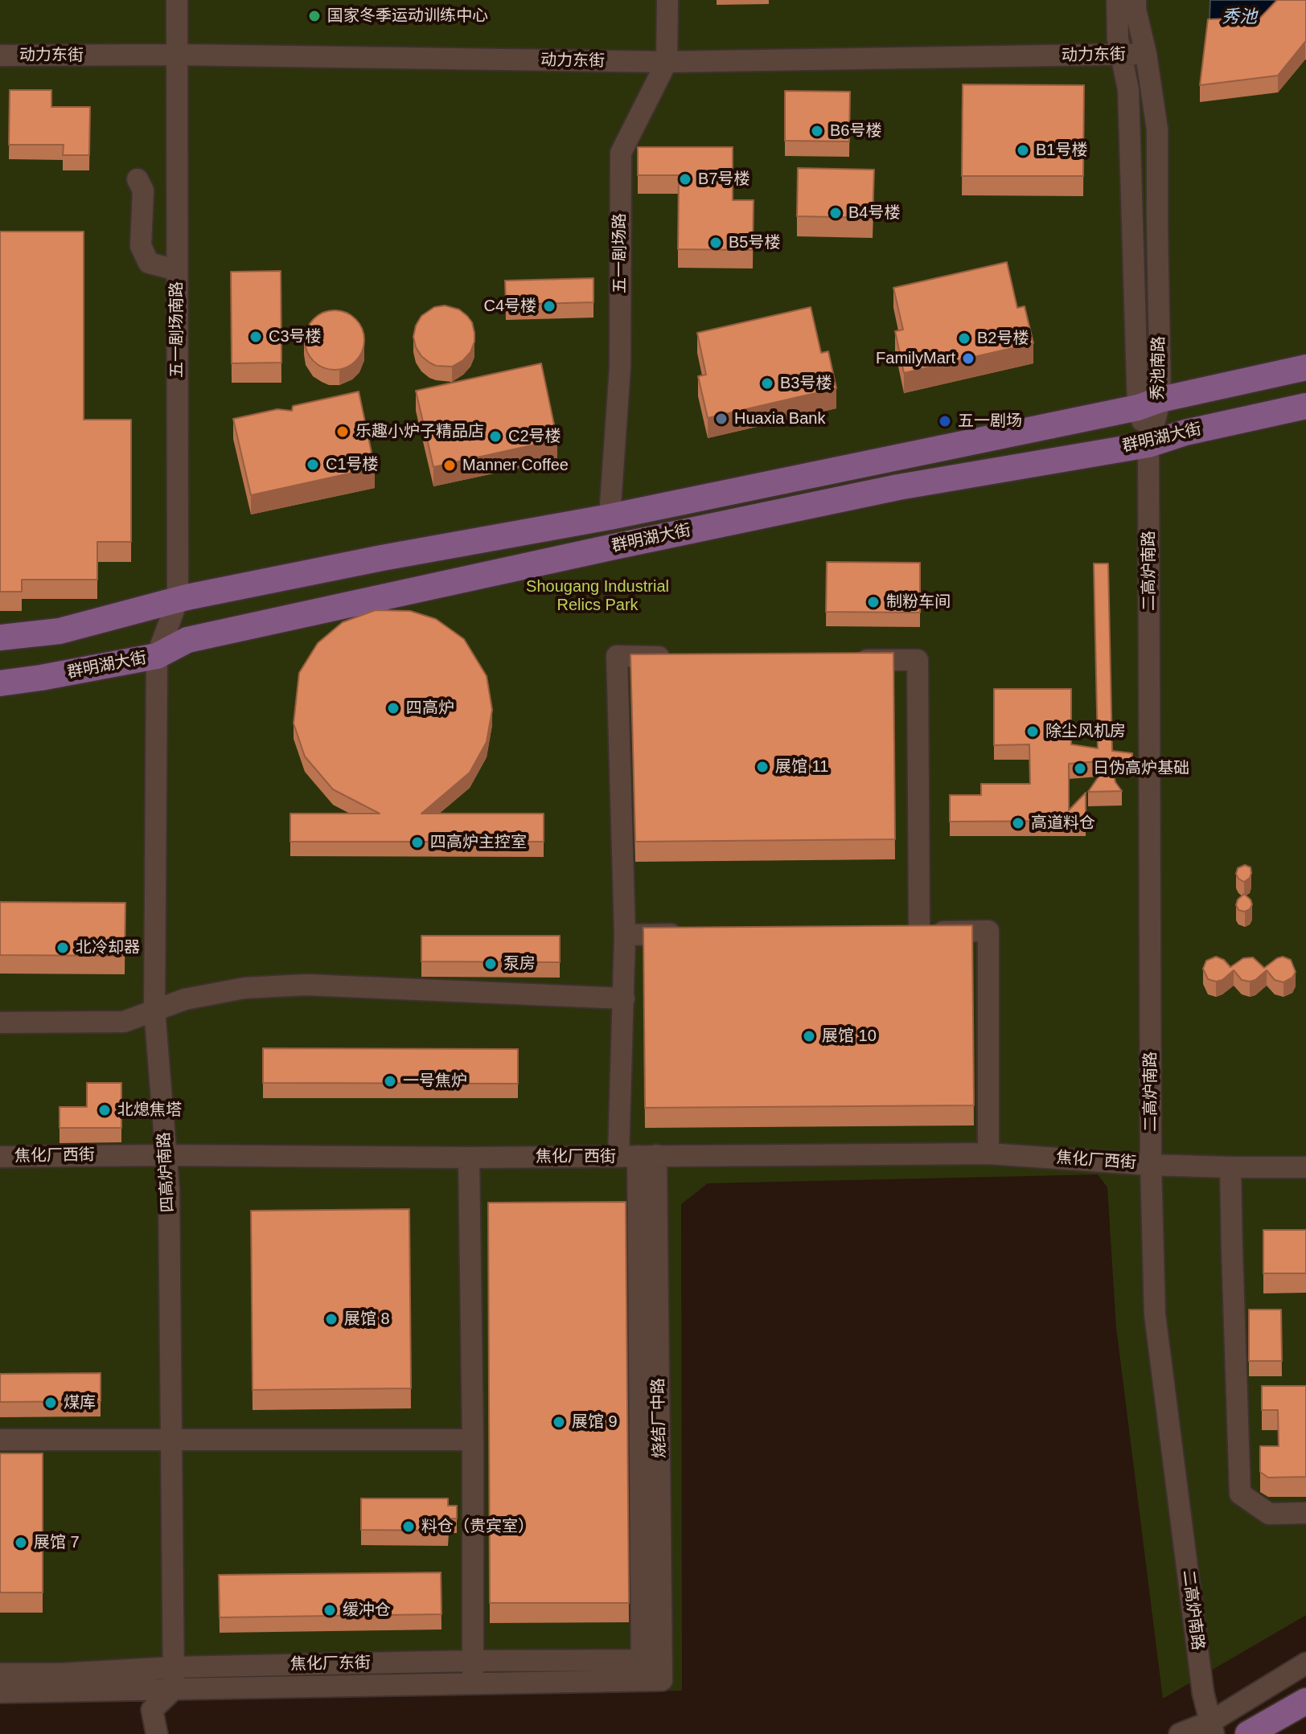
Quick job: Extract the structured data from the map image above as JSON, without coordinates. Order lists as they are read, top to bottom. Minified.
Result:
{"streets":{"main road":["群明湖大街"],"street":["动力东街","五一剧场路","五一剧场南路","秀池南路","二高炉南路","焦化厂西街","四高炉南路","烧结厂中路","焦化厂东街"]},"crossings":[["动力东街","五一剧场路"],["动力东街","五一剧场南路"],["动力东街","秀池南路"],["五一剧场路","群明湖大街"],["五一剧场南路","群明湖大街"],["五一剧场南路","四高炉南路"],["秀池南路","群明湖大街"],["秀池南路","二高炉南路"],["群明湖大街","二高炉南路"],["群明湖大街","四高炉南路"],["二高炉南路","焦化厂西街"],["焦化厂西街","四高炉南路"],["焦化厂西街","烧结厂中路"],["四高炉南路","焦化厂东街"],["烧结厂中路","焦化厂东街"]],"water":["秀池"],"parks":["Shougang Industrial Relics Park"],"places":["国家冬季运动训练中心","B6号楼","B1号楼","B7号楼","B4号楼","B5号楼","C4号楼","C3号楼","B2号楼","FamilyMart","B3号楼","Huaxia Bank","五一剧场","乐趣小炉子精品店","C2号楼","C1号楼","Manner Coffee","制粉车间","四高炉","除尘风机房","展馆 11","日伪高炉基础","高道料仓","四高炉主控室","北冷却器","泵房","展馆 10","一号焦炉","北熄焦塔","展馆 8","煤库","展馆 9","料仓（贵宾室）","展馆 7","缓冲仓"]}
